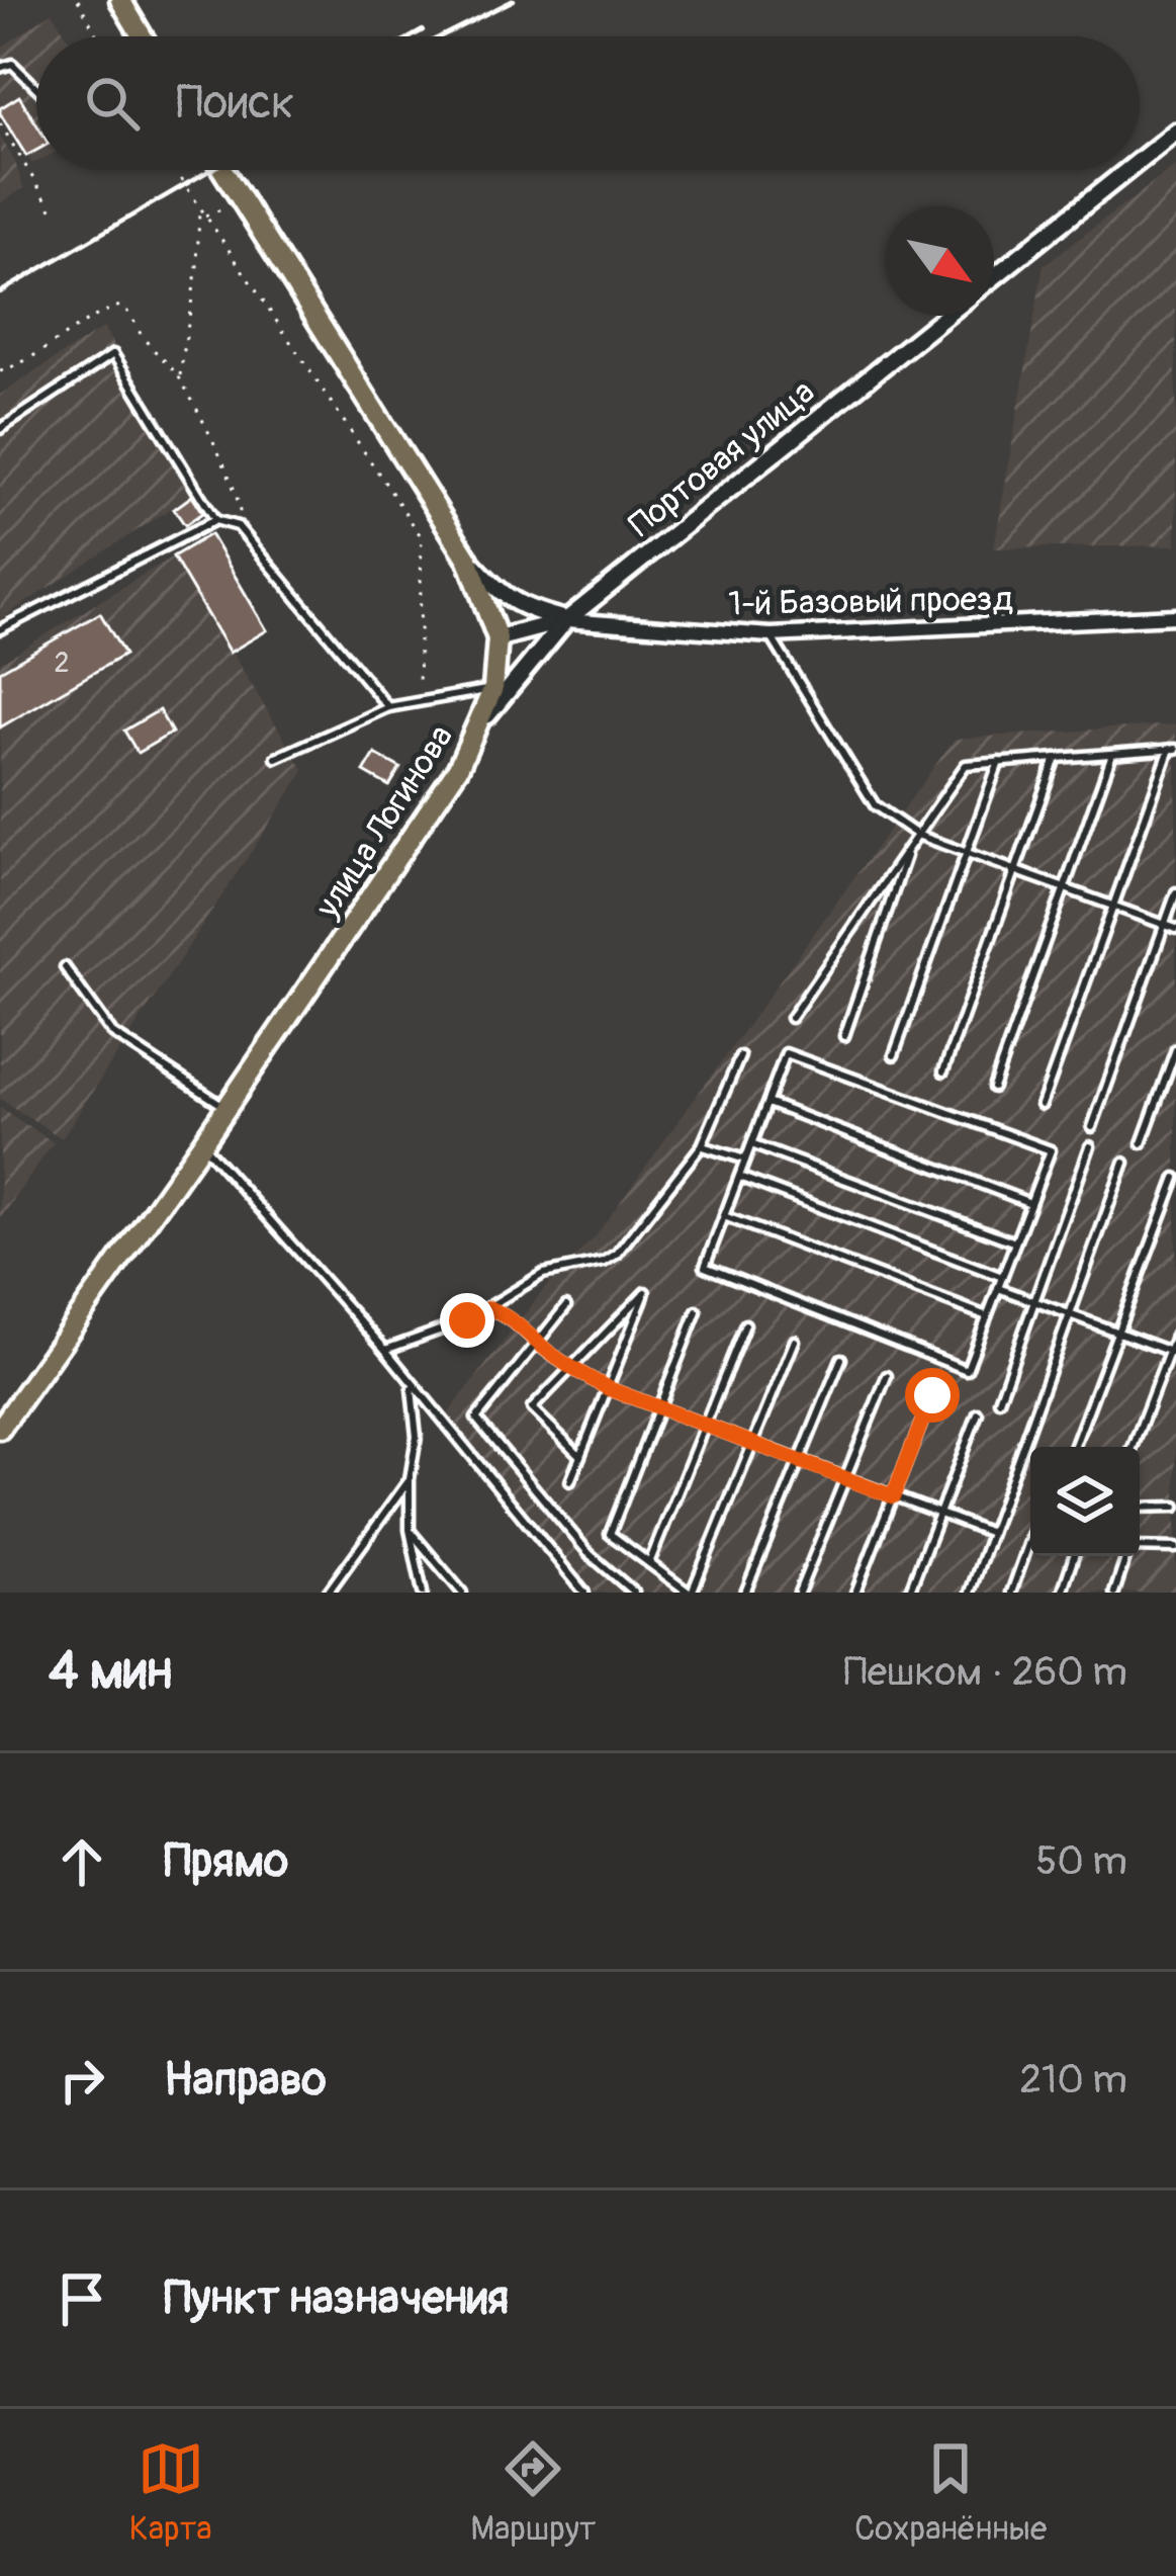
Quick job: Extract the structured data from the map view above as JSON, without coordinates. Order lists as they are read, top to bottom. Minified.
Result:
{"streets":{"main road":["улица Логинова"],"street":["Портовая улица","1-й Базовый проезд"]},"crossings":[["Портовая улица","1-й Базовый проезд"],["Портовая улица","улица Логинова"]],"house_numbers":["2"],"north":"bottom right","page":{"search":"Поиск","heading":["4 мин","Пешком · 260 m"],"list":[["Прямо","50 m"],["Направо","210 m"],"Пункт назначения"],"nav":["Карта","Маршрут","Сохранённые"]}}
